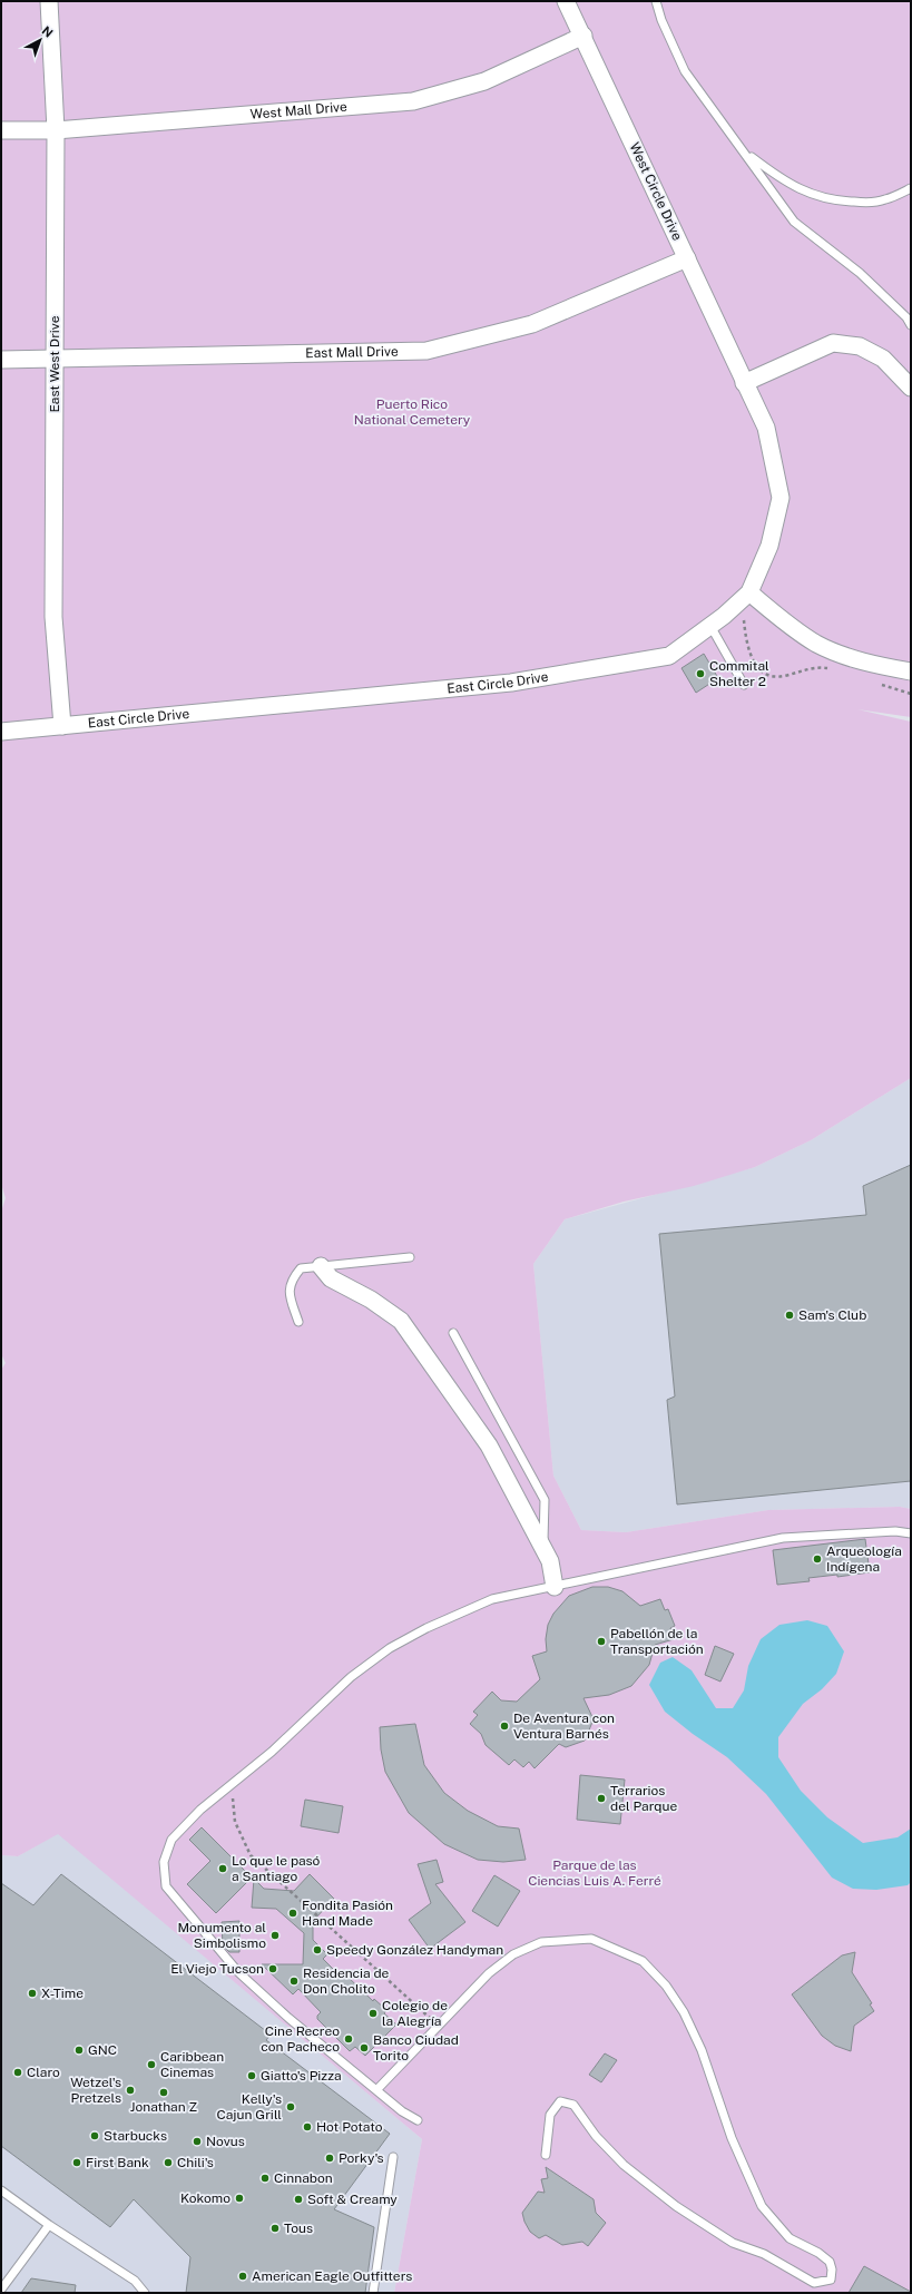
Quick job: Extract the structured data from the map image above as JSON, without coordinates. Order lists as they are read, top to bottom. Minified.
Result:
{"streets":{"street":["West Mall Drive","West Circle Drive","East Mall Drive","East West Drive","East Circle Drive"]},"crossings":[["West Mall Drive","West Circle Drive"],["West Mall Drive","East West Drive"],["West Circle Drive","East Mall Drive"],["West Circle Drive","East Circle Drive"],["East Mall Drive","East West Drive"],["East West Drive","East Circle Drive"]],"parks":["Puerto Rico National Cemetery","Parque de las Ciencias Luis A. Ferré"],"places":["Commital Shelter 2","Sam's Club","Arqueología Indígena","Pabellón de la Transportación","De Aventura con Ventura Barnés","Terrarios del Parque","Lo que le pasó a Santiago","Fondita Pasión Hand Made","Monumento al Simbolismo","Speedy González Handyman","El Viejo Tucson","Residencia de Don Cholito","X-Time","Colegio de la Alegría","Cine Recreo con Pacheco","Banco Ciudad Torito","GNC","Caribbean Cinemas","Claro","Giatto's Pizza","Wetzel's Pretzels","Jonathan Z","Kelly's Cajun Grill","Hot Potato","Starbucks","Novus","Porky's","First Bank","Chili's","Cinnabon","Kokomo","Soft & Creamy","Tous","American Eagle Outfitters"],"north":"top right"}
